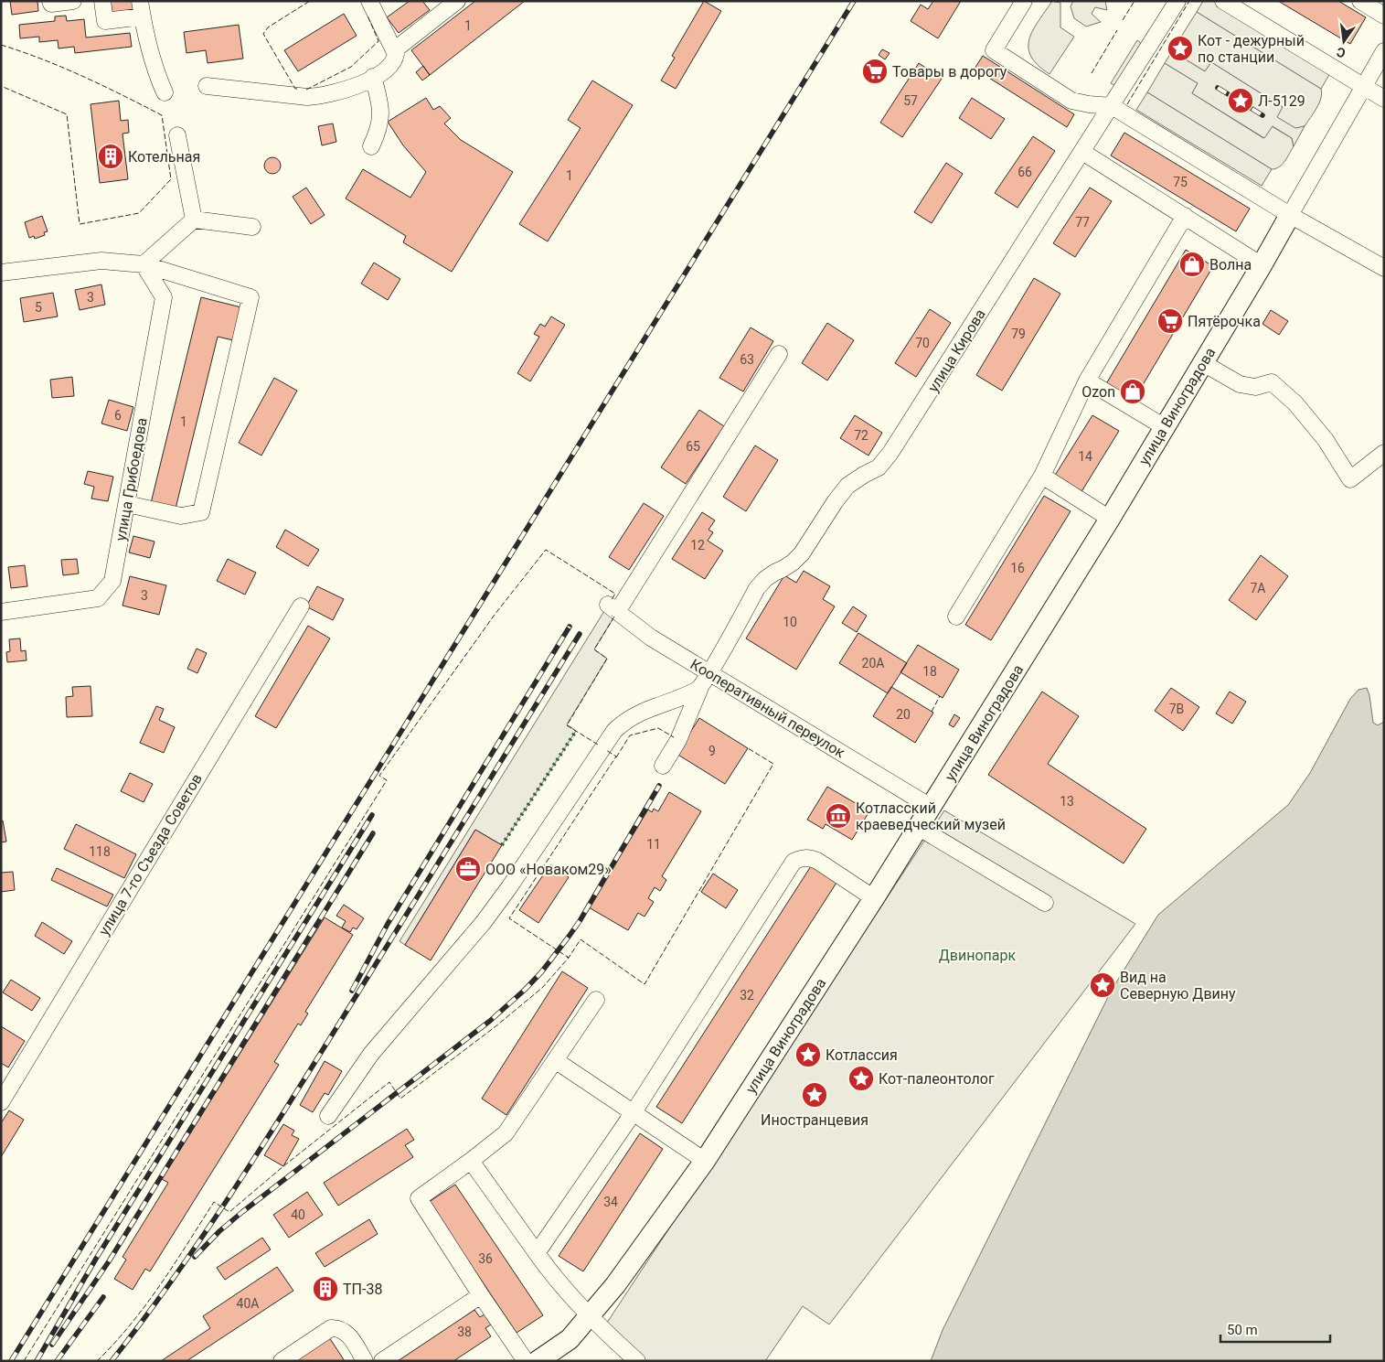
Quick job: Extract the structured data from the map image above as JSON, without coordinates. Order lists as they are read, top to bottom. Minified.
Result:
{"streets":{"main road":["улица Виноградова"],"street":["улица Кирова","улица Грибоедова","Кооперативный переулок","улица 7-го Съезда Советов"]},"crossings":[["улица Кирова","Кооперативный переулок"],["улица Виноградова","Кооперативный переулок"]],"parks":["Двинопарк"],"places":{"place":["Кот - дежурный по станции","Л-5129","Вид на Северную Двину","Котлассия","Кот-палеонтолог","Иностранцевия"],"supermarket":["Товары в дорогу","Пятёрочка"],"building":["Котельная","ТП-38"],"shop":["Волна","Ozon"],"museum":["Котласский краеведческий музей"],"office":["ООО «Новаком29»"]},"house_numbers":["1","57","66","1","75","77","3","5","79","70","63","6","1","72","65","14","12","16","7А","3","10","20А","18","7В","20","9","13","11","118","32","34","40","36","40А","38"],"scale_bar":"50 m","north":"bottom"}
